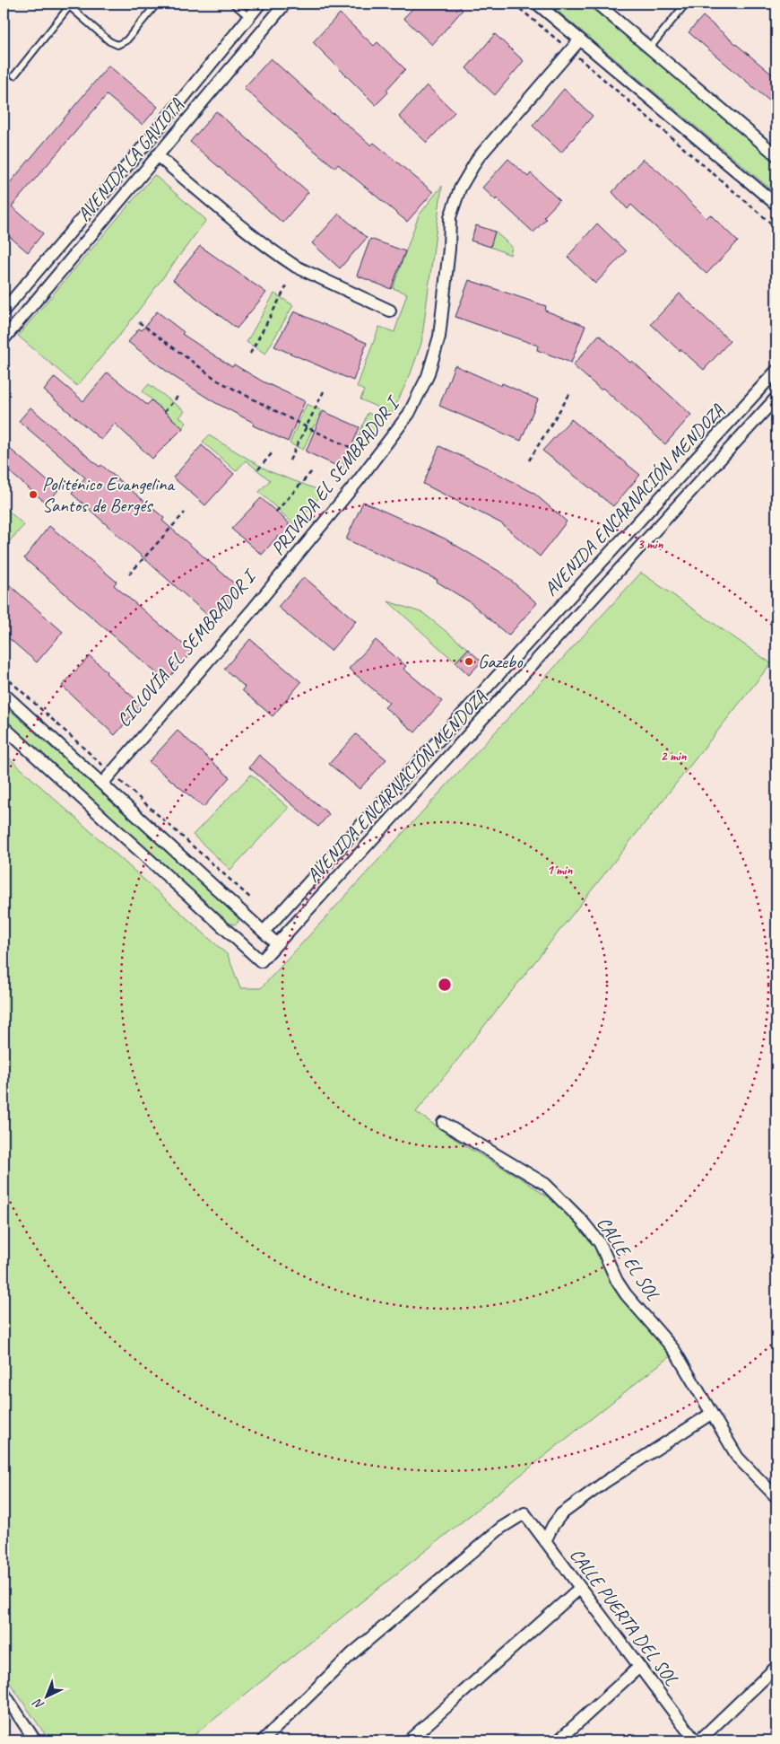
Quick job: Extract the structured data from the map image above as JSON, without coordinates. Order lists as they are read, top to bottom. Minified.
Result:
{"streets":{"street":["AVENIDA LA GAVIOTA","PRIVADA EL SEMBRADOR I","AVENIDA ENCARNACIÓN MENDOZA","CALLE EL SOL","CALLE PUERTA DEL SOL"]},"places":["Politénico Evangelina Santos de Bergés","Gazebo"],"north":"bottom left","rings":["3 min","2 min","1 min"]}
